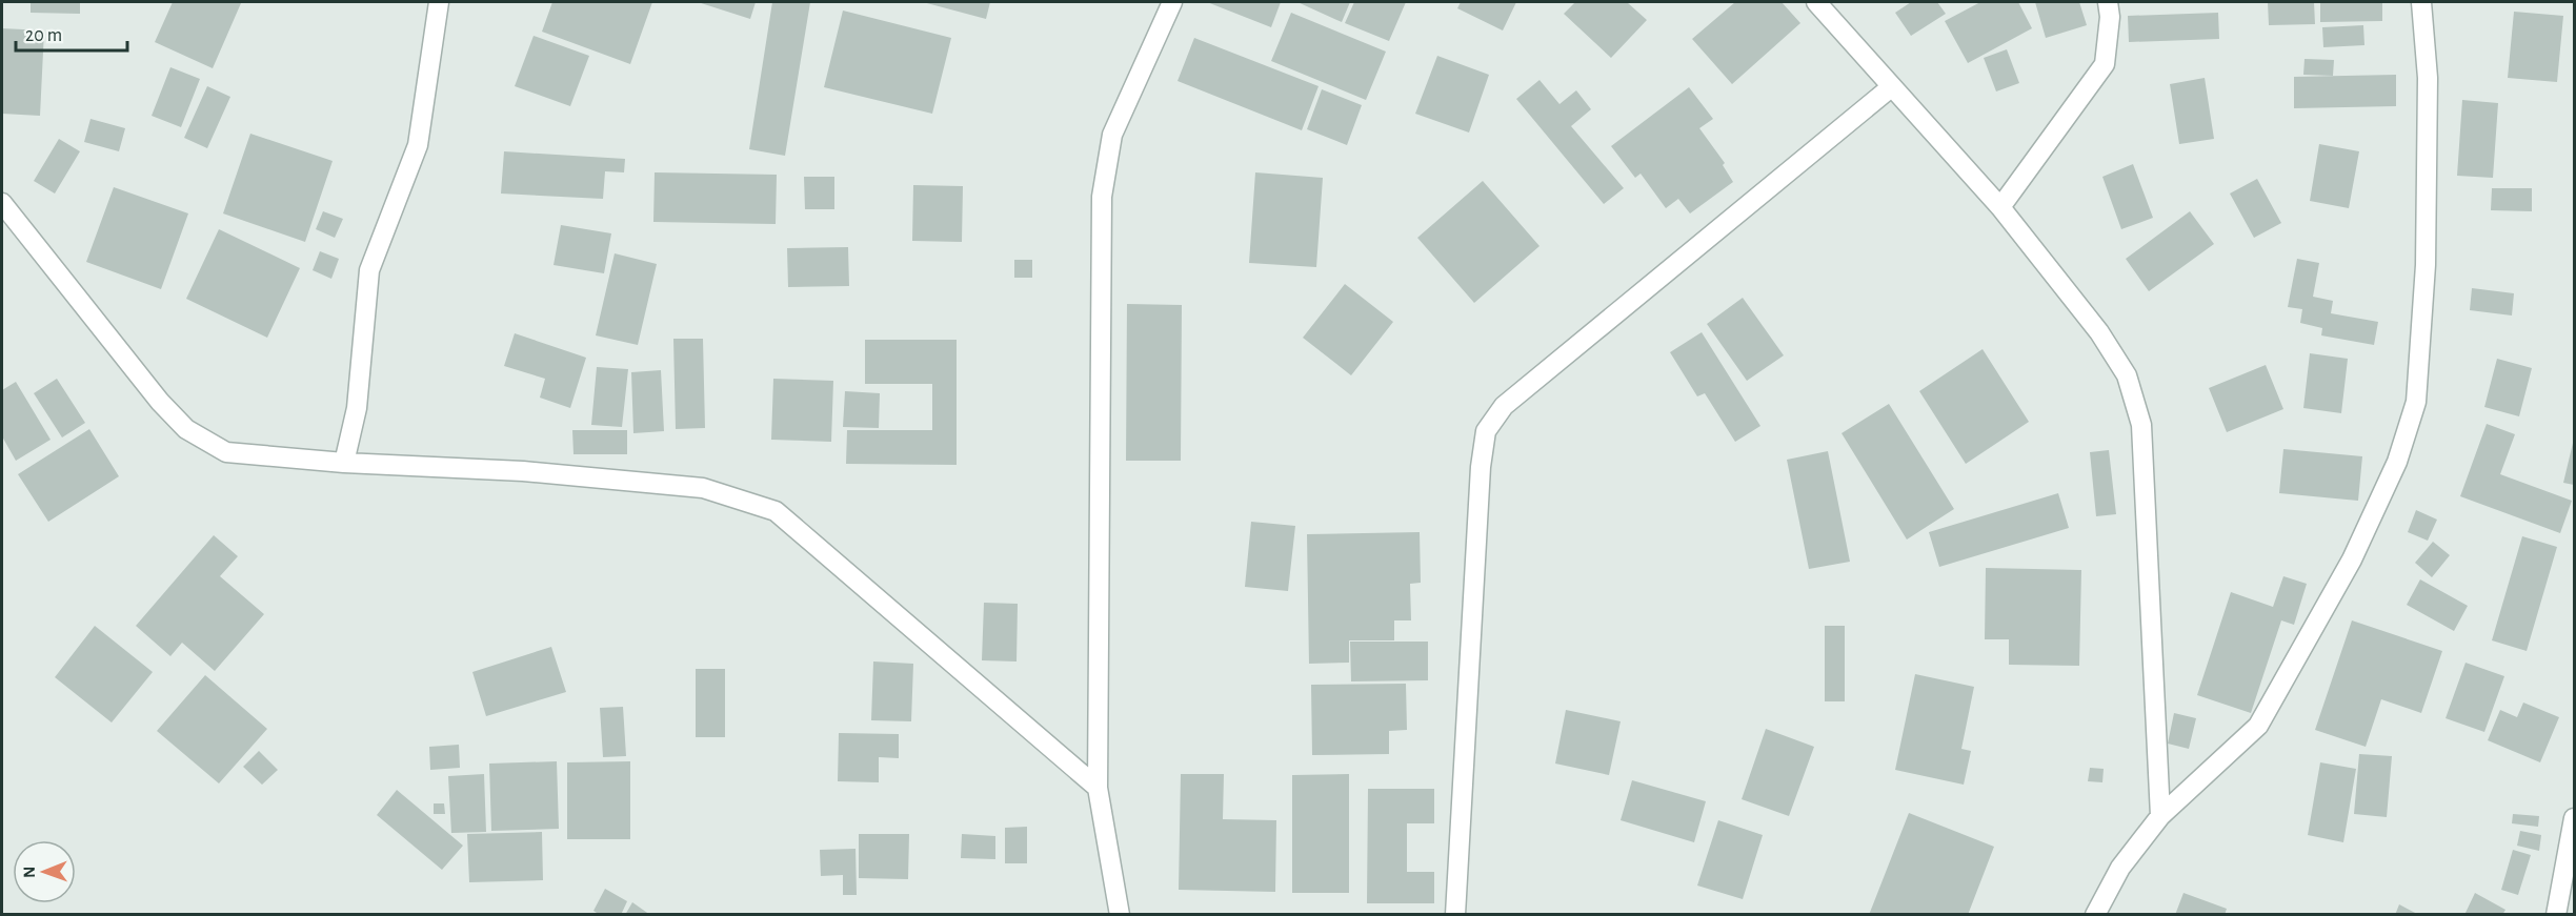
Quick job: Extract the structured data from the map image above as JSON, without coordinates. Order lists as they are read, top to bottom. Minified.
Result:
{"scale_bar":"20 m","north":"left"}
